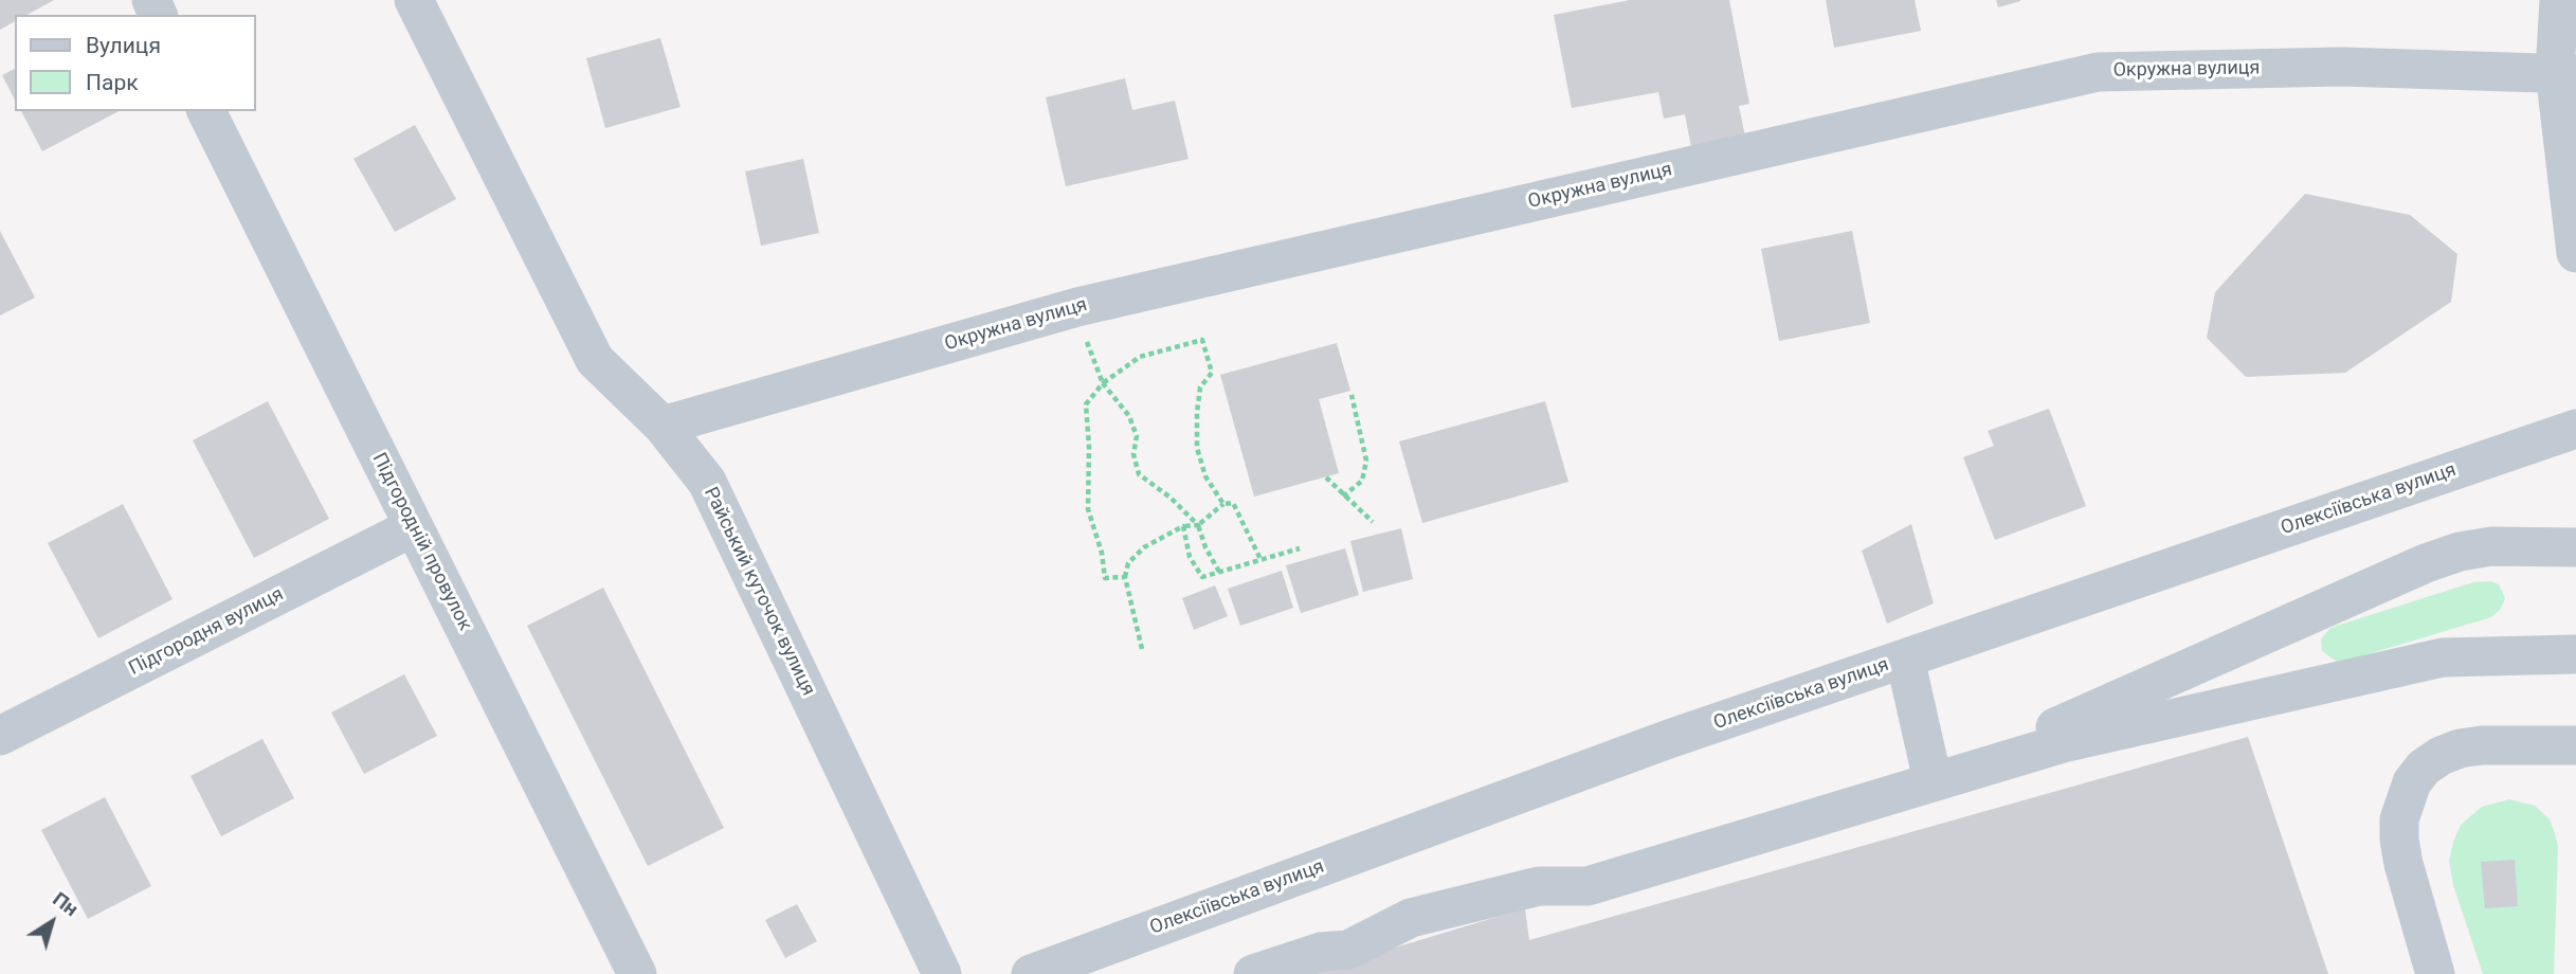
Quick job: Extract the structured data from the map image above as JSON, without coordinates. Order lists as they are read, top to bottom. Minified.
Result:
{"streets":{"street":["Окружна вулиця","Олексіївська вулиця","Підгородній провулок","Райський куточок вулиця","Підгородня вулиця"]},"crossings":[["Окружна вулиця","Райський куточок вулиця"],["Підгородній провулок","Підгородня вулиця"]],"legend":["Вулиця","Парк"],"north":"top right"}
